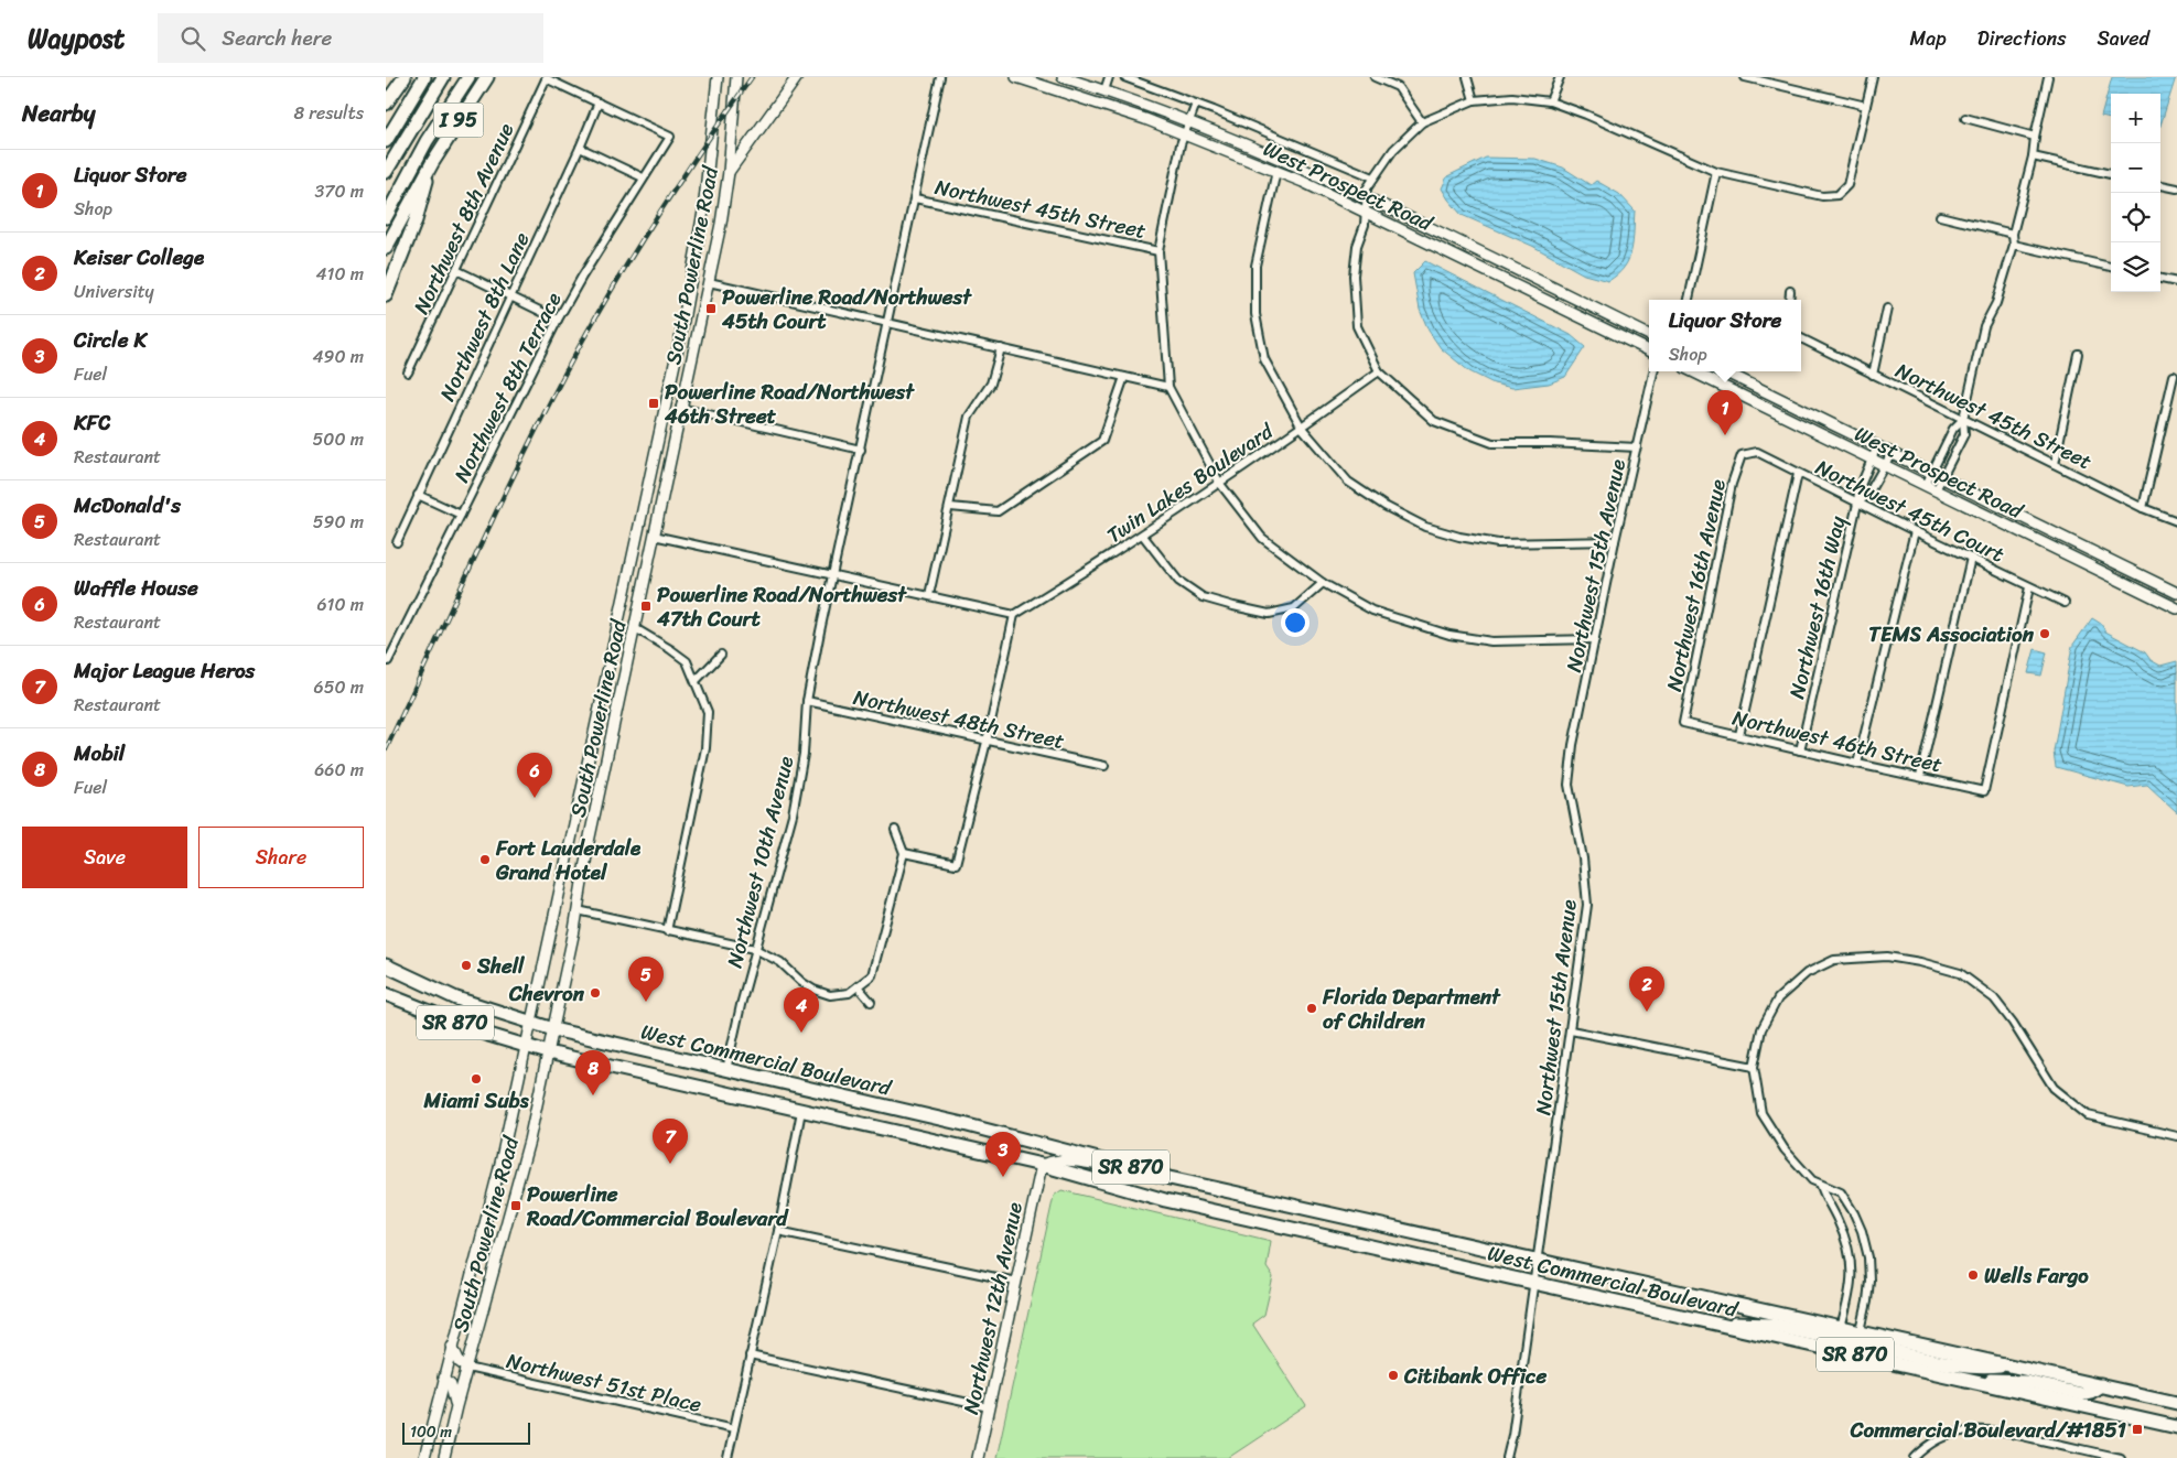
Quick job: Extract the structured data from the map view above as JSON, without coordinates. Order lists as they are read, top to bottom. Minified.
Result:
{"streets":{"highway":["I 95","SR 870","West Commercial Boulevard"],"main road":["West Prospect Road","South Powerline Road","Northwest 12th Avenue"],"street":["Northwest 45th Street","Northwest 8th Avenue","Northwest 8th Lane","Northwest 8th Terrace","Twin Lakes Boulevard","Northwest 45th Court","Northwest 15th Avenue","Northwest 16th Avenue","Northwest 16th Way","Northwest 48th Street","Northwest 46th Street","Northwest 10th Avenue","Northwest 51st Place"]},"crossings":[["West Prospect Road","Northwest 16th Way"],["Northwest 45th Street","Northwest 10th Avenue"],["South Powerline Road","West Commercial Boulevard"],["South Powerline Road","Northwest 51st Place"],["Northwest 8th Lane","Northwest 8th Terrace"],["Northwest 45th Court","Northwest 16th Avenue"],["Northwest 45th Court","Northwest 16th Way"],["Northwest 45th Court","Northwest 46th Street"],["Northwest 15th Avenue","West Commercial Boulevard"],["Northwest 16th Avenue","Northwest 46th Street"],["Northwest 16th Way","Northwest 46th Street"],["Northwest 48th Street","Northwest 10th Avenue"],["Northwest 10th Avenue","West Commercial Boulevard"],["West Commercial Boulevard","Northwest 12th Avenue"]],"places":{"transit":["Powerline Road/Northwest 45th Court","Powerline Road/Northwest 46th Street","Powerline Road/Northwest 47th Court","Powerline Road/Commercial Boulevard","Commercial Boulevard/#1851"],"other":["TEMS Association","Fort Lauderdale Grand Hotel","Shell","Chevron","Florida Department of Children","Miami Subs","Wells Fargo","Citibank Office"]},"scale_bar":"100 m","page":{"header":"Waypost","search":"Search here","nav":["Map","Directions","Saved"],"heading":["Nearby","8 results"],"map_buttons":["+","−"],"list":[{"mark":"1","name":"Liquor Store","note":"Shop","value":"370 m"},{"mark":"2","name":"Keiser College","note":"University","value":"410 m"},{"mark":"3","name":"Circle K","note":"Fuel","value":"490 m"},{"mark":"4","name":"KFC","note":"Restaurant","value":"500 m"},{"mark":"5","name":"McDonald's","note":"Restaurant","value":"590 m"},{"mark":"6","name":"Waffle House","note":"Restaurant","value":"610 m"},{"mark":"7","name":"Major League Heros","note":"Restaurant","value":"650 m"},{"mark":"8","name":"Mobil","note":"Fuel","value":"660 m"}],"popup":["Liquor Store","Shop"],"pins":["1","6","5","2","4","8","7","3"],"buttons":["Save","Share"],"scale":"100 m"}}
